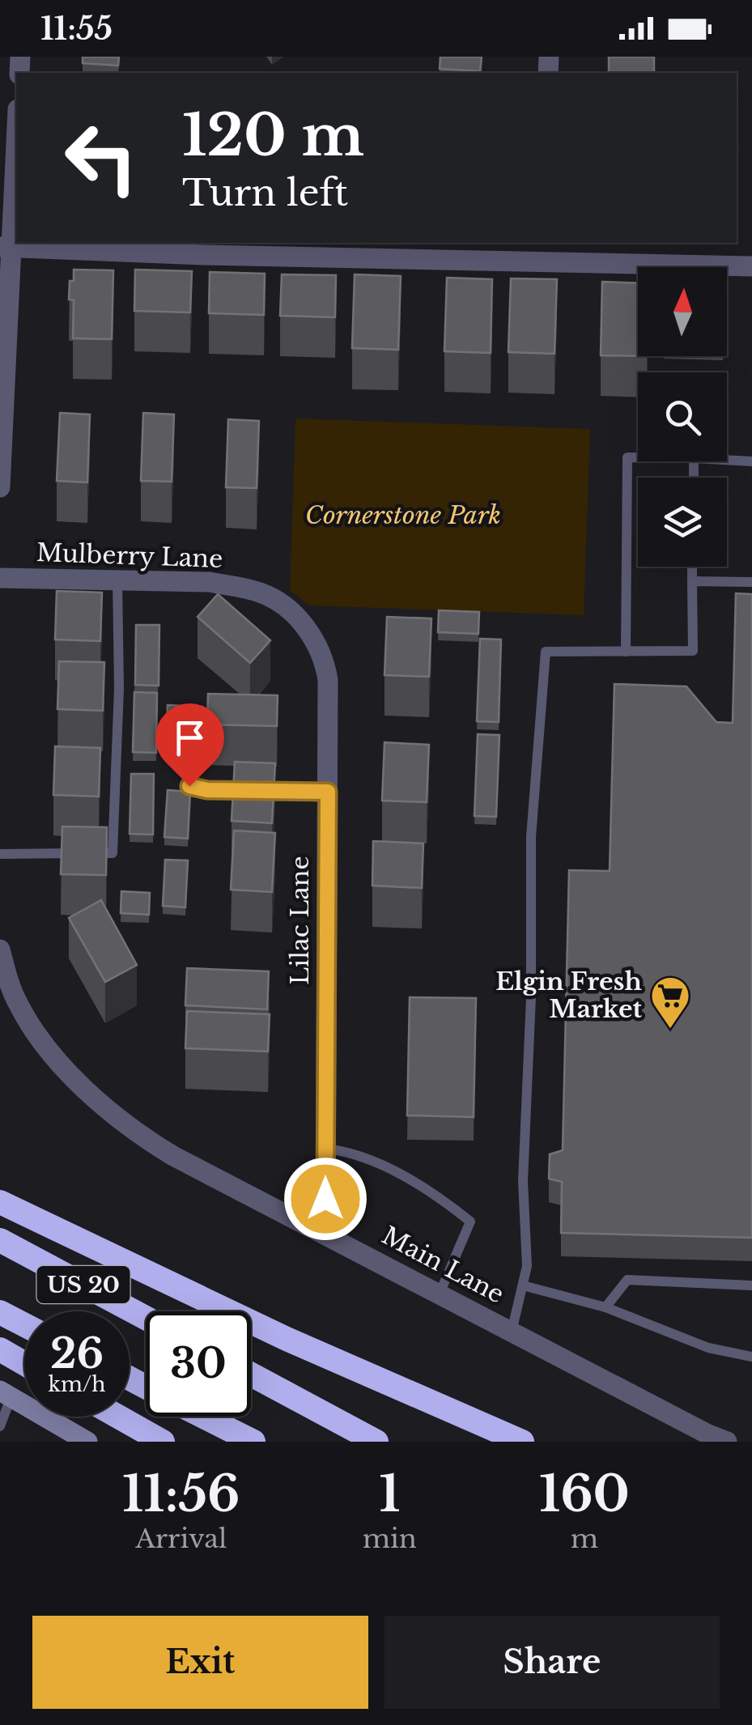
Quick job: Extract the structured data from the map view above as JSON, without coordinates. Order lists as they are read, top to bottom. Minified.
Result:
{"streets":{"highway":["US 20"],"street":["Mulberry Lane","Lilac Lane","Main Lane"]},"crossings":[["Mulberry Lane","Lilac Lane"],["Lilac Lane","Main Lane"]],"parks":["Cornerstone Park"],"places":{"supermarket":["Elgin Fresh Market"]},"north":"top","page":{"status":"11:55","turn":["120 m","Turn left"],"speed":"26 km/h","limit":"30","eta":["11:56","Arrival","1","min","160","m"],"buttons":["Exit","Share"]}}
